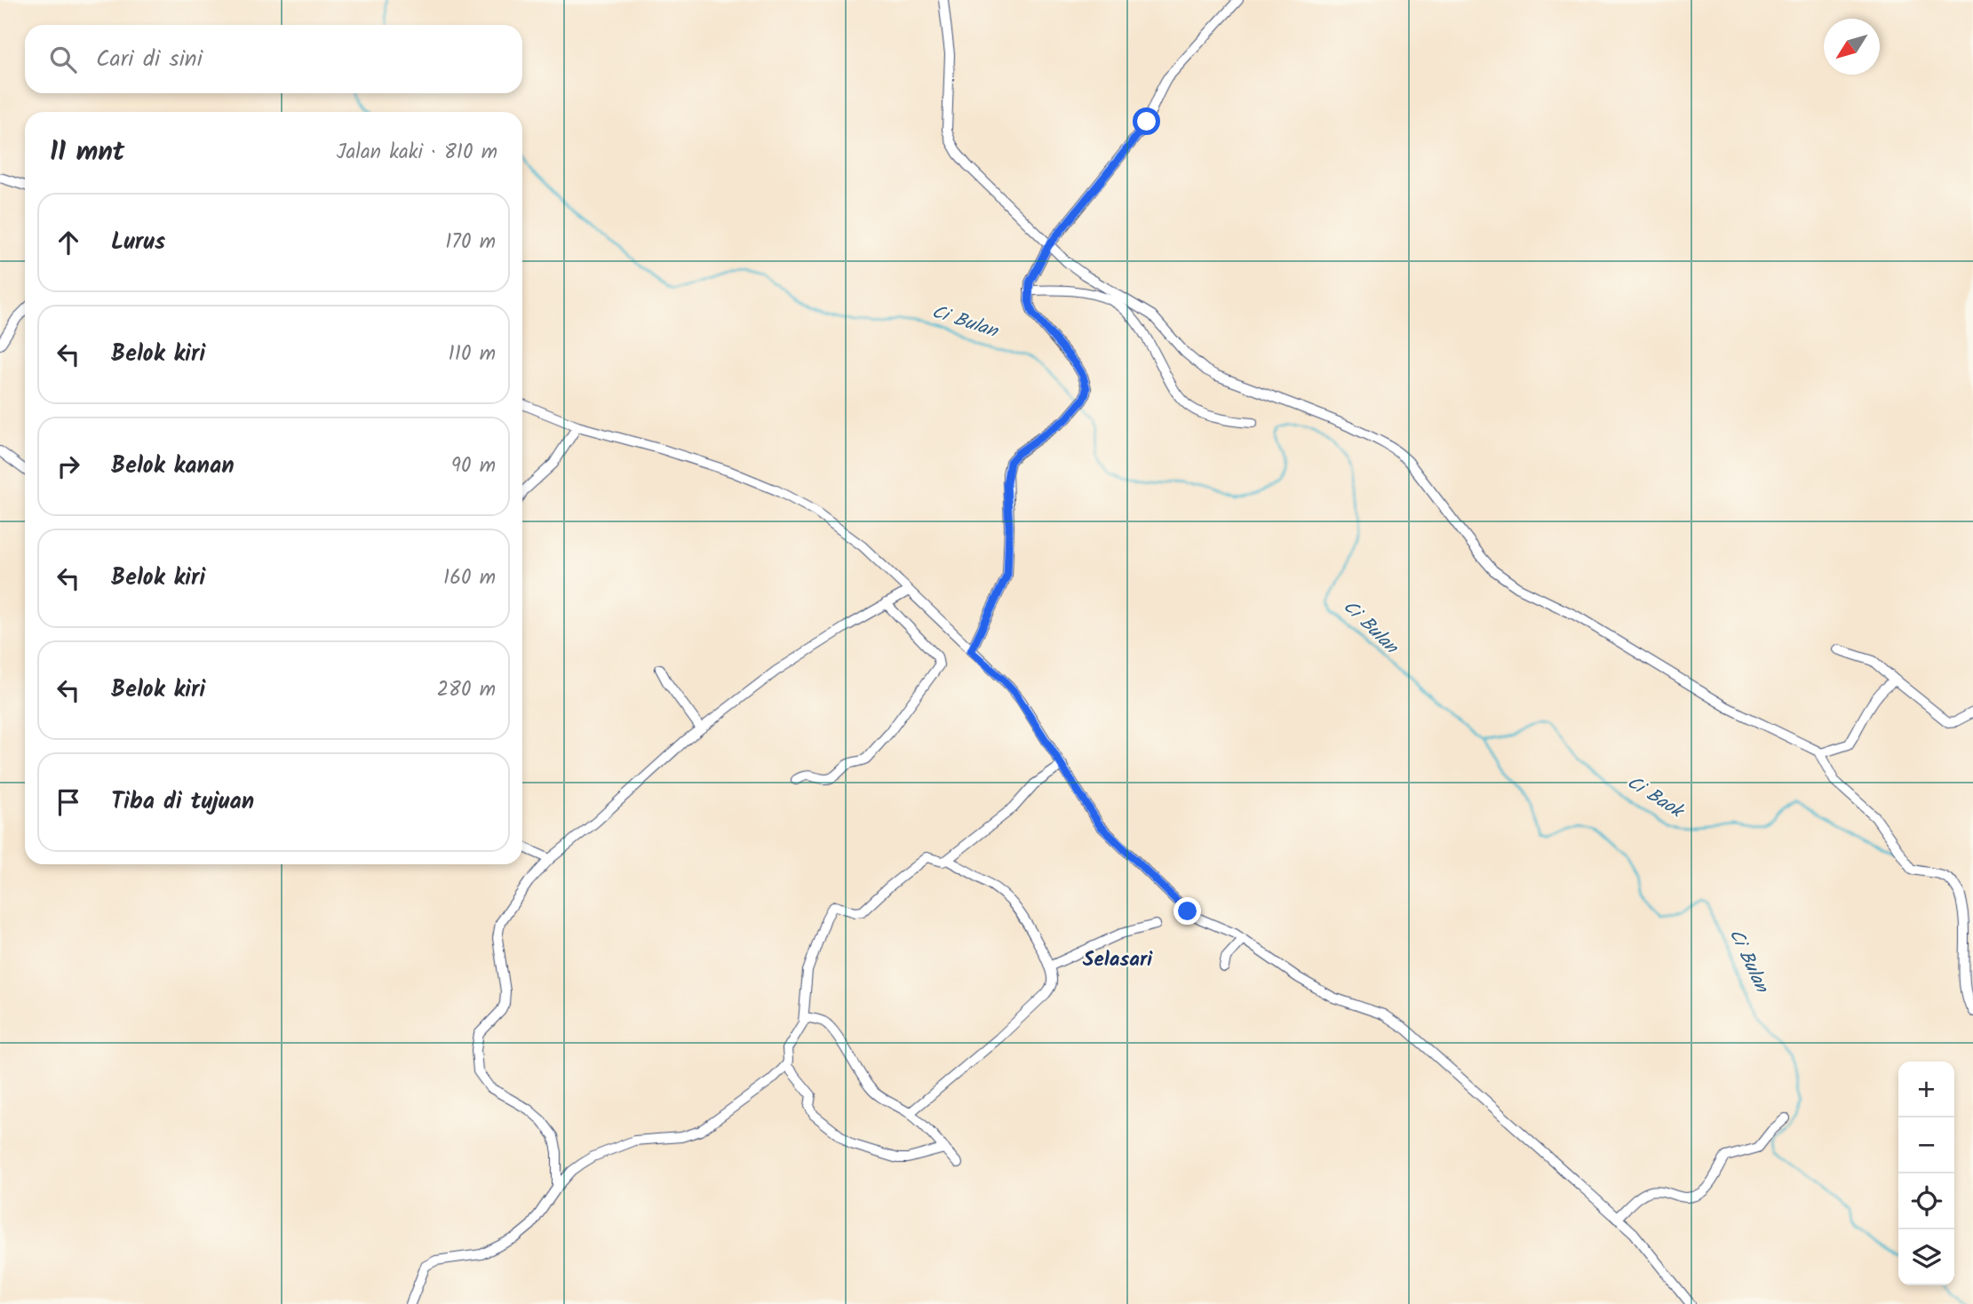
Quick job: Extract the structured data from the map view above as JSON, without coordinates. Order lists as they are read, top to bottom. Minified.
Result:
{"districts":["Selasari"],"water":["Ci Bulan","Ci Baok"],"north":"bottom left","page":{"search":"Cari di sini","heading":["11 mnt","Jalan kaki · 810 m"],"list":[["Lurus","170 m"],["Belok kiri","110 m"],["Belok kanan","90 m"],["Belok kiri","160 m"],["Belok kiri","280 m"],"Tiba di tujuan"],"map_buttons":["+","−"]}}
